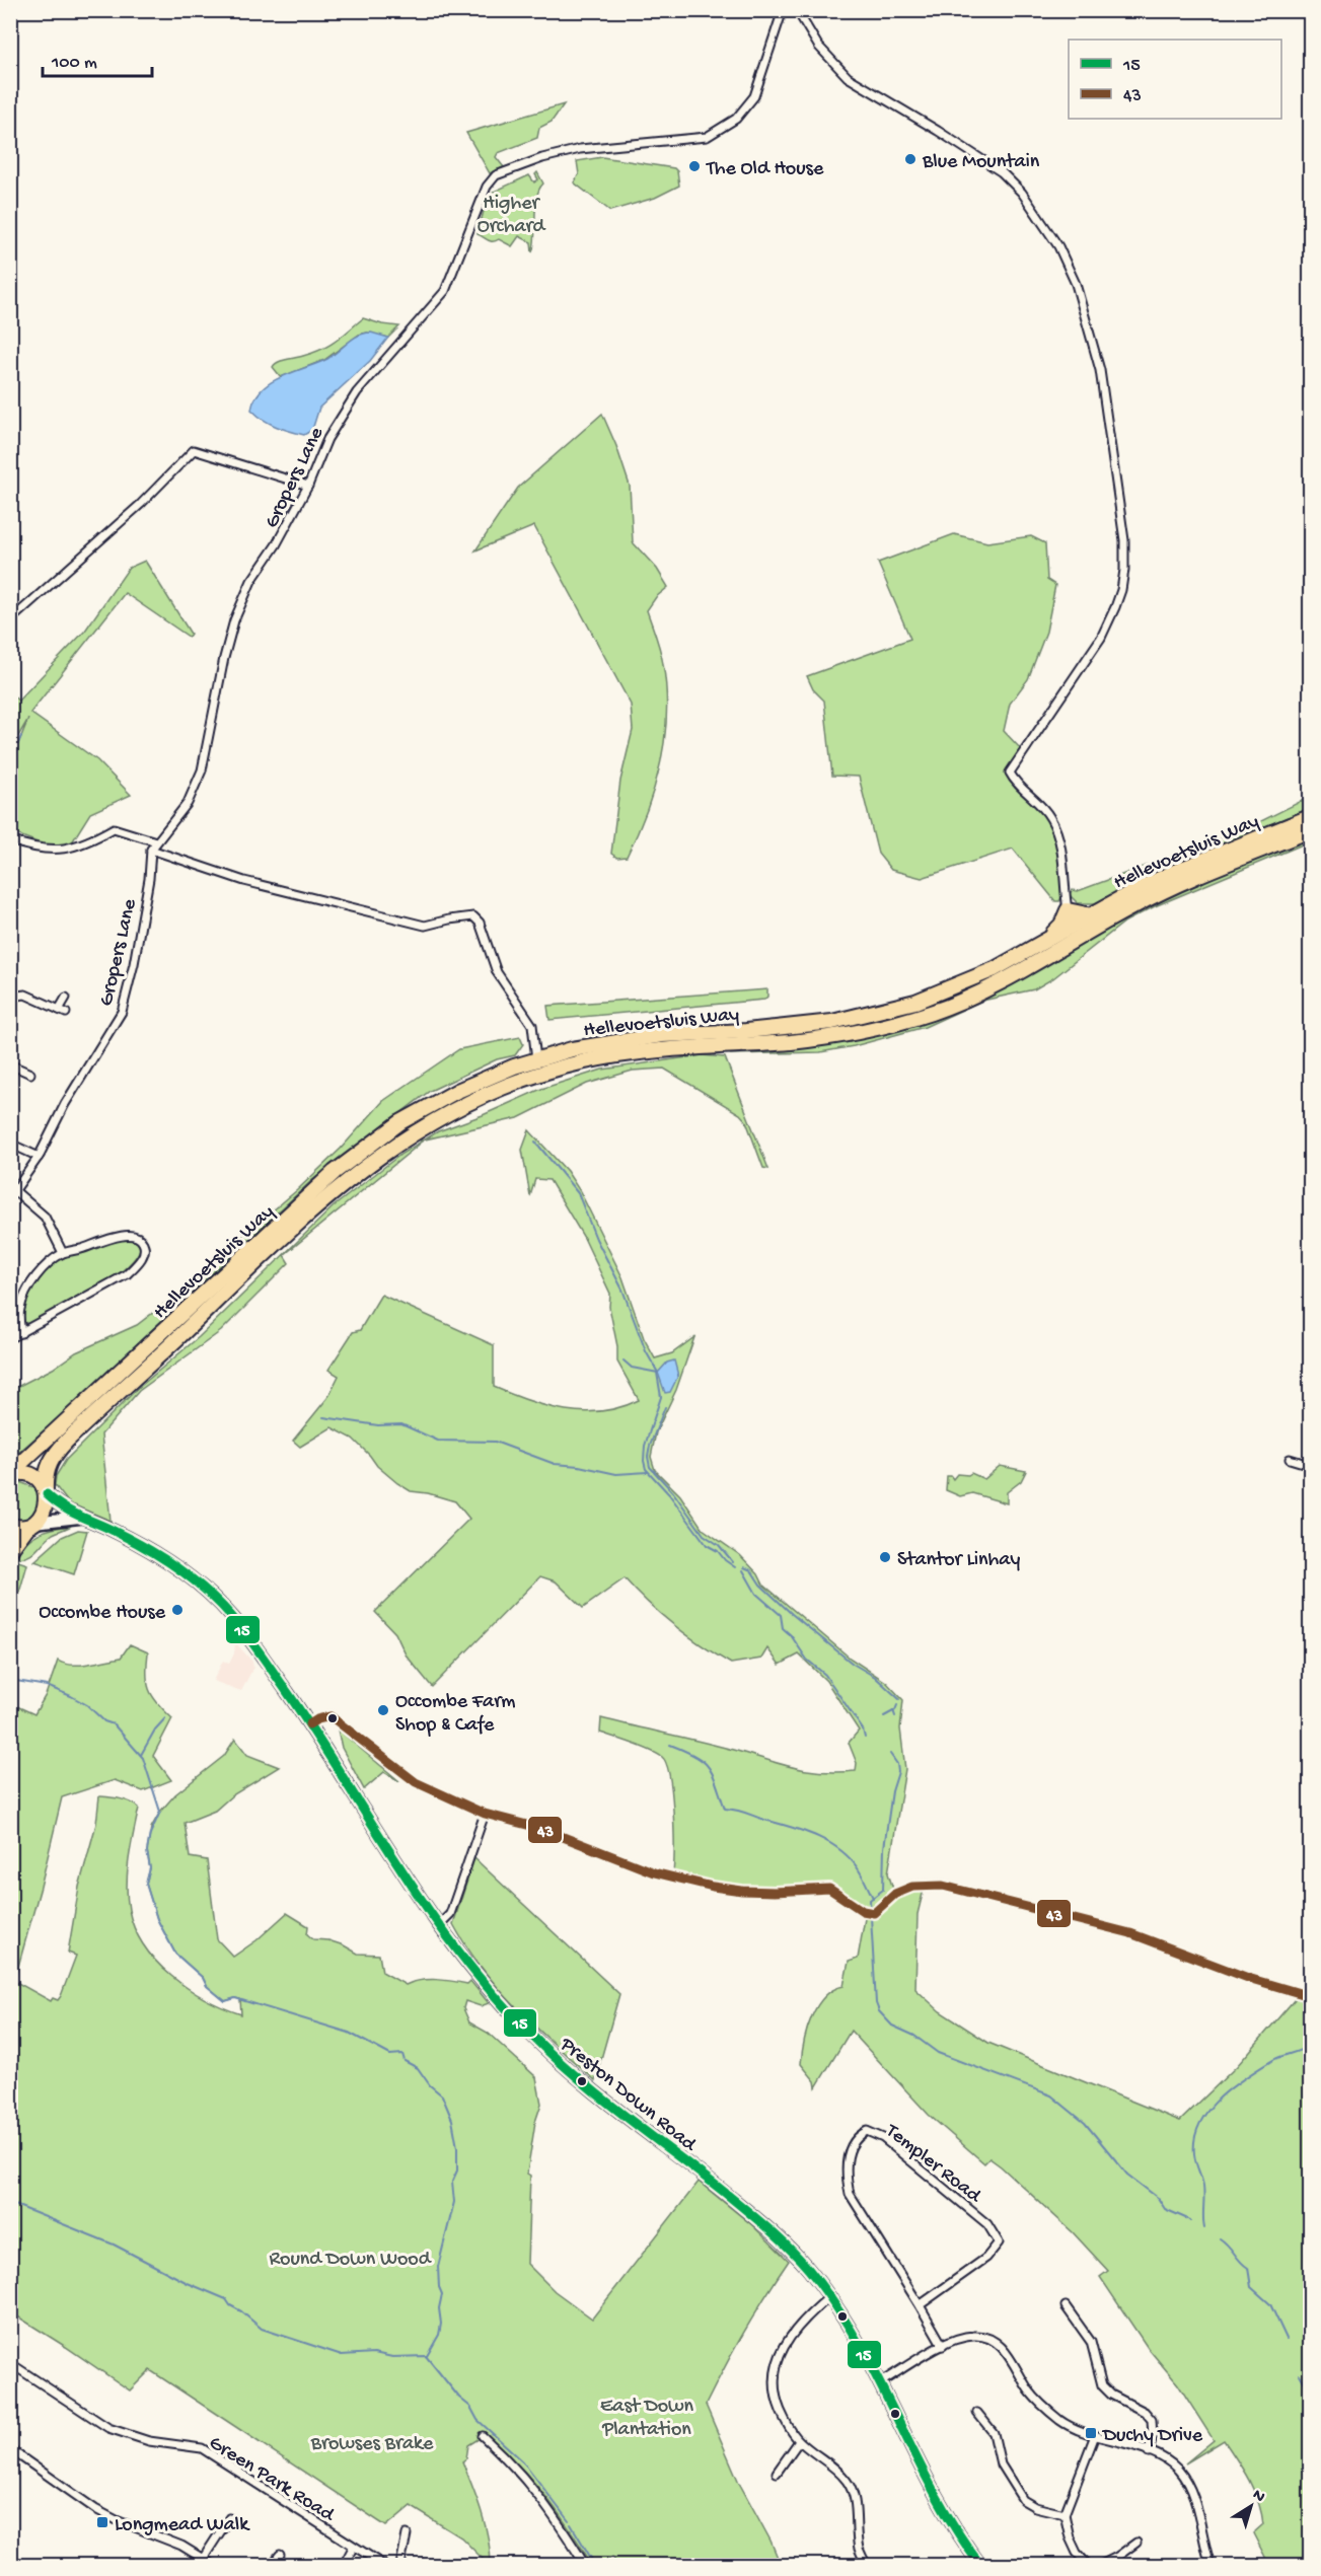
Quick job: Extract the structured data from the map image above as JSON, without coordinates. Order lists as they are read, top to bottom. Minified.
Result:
{"streets":{"highway":["Hellevoetsluis Way"],"street":["Gropers Lane","Preston Down Road","Templer Road","Green Park Road"]},"crossings":[["Hellevoetsluis Way","Preston Down Road"]],"parks":["Higher Orchard","Round Down Wood","East Down Plantation","Browses Brake"],"places":{"other":["Blue Mountain","The Old House","Stantor Linhay","Occombe House","Occombe Farm Shop & Cafe"],"transit":["Duchy Drive","Longmead Walk"]},"lines":["transit line 15","transit line 43"],"legend":["15","43"],"scale_bar":"100 m","north":"top right"}
